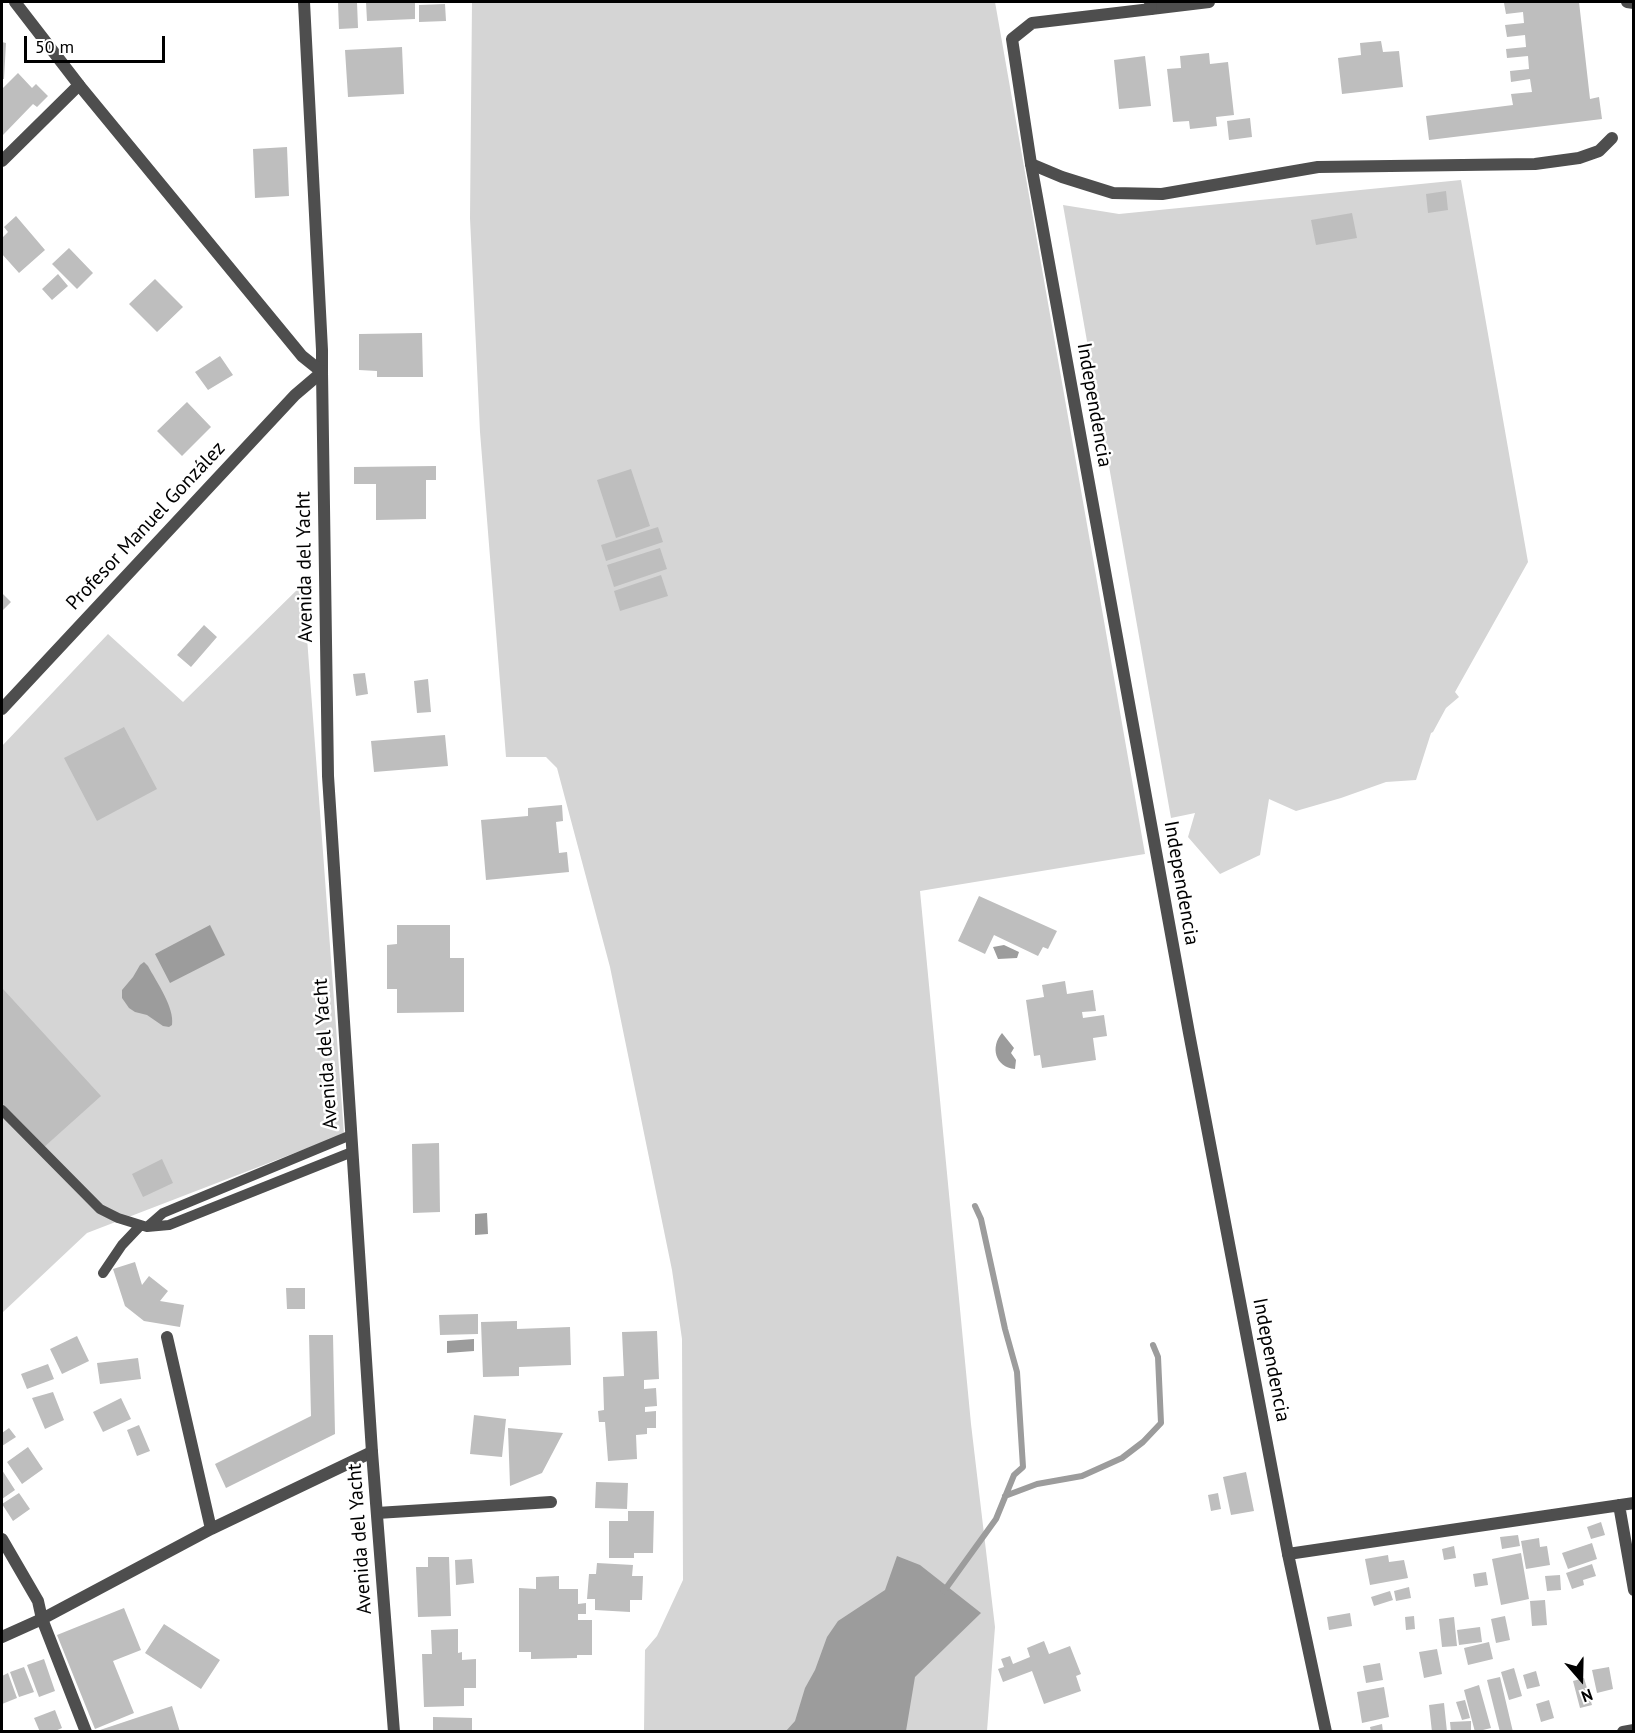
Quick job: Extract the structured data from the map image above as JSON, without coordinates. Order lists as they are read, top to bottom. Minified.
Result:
{"streets":{"street":["Independencia","Profesor Manuel González","Avenida del Yacht"]},"crossings":[["Profesor Manuel González","Avenida del Yacht"]],"scale_bar":"50 m","north":"bottom"}
